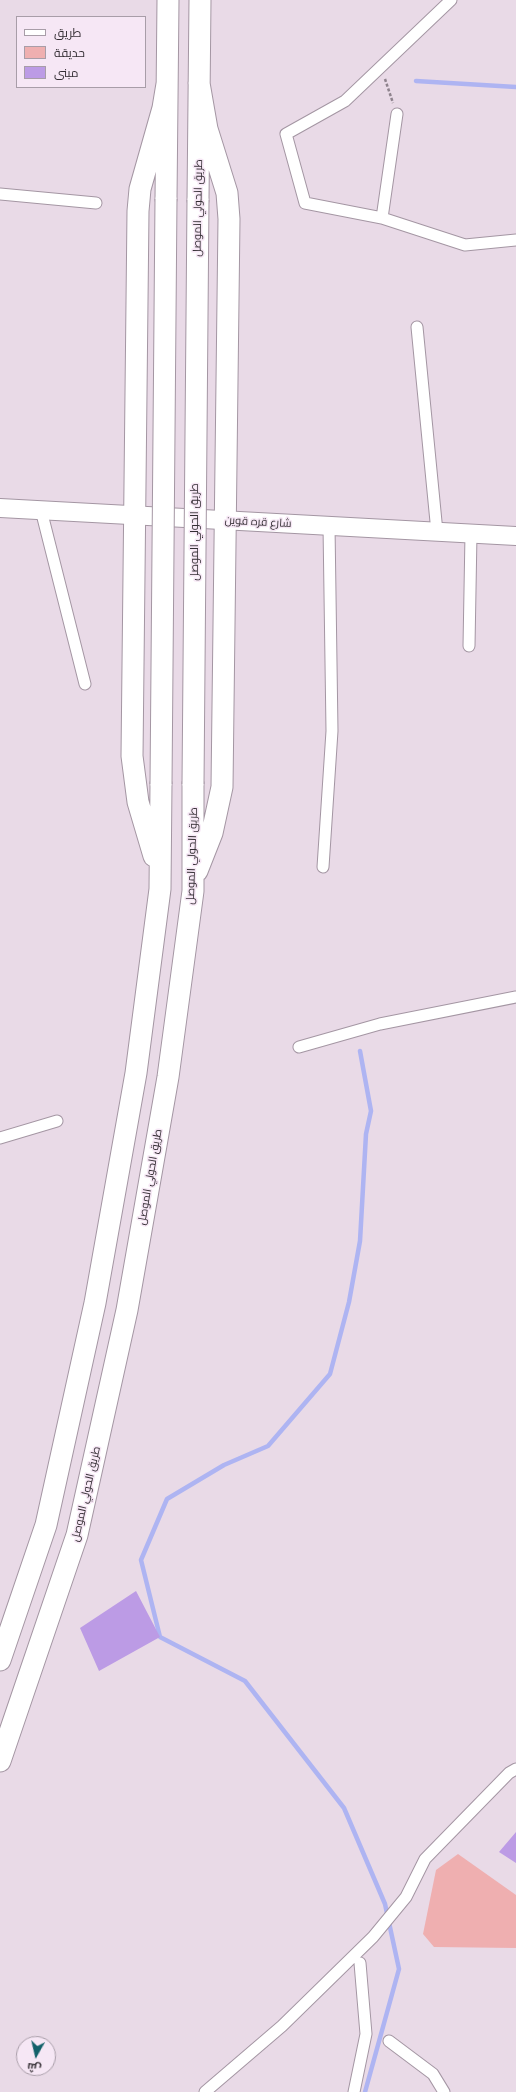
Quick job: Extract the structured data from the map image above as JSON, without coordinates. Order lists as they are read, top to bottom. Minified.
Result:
{"streets":{"highway":["طريق الحولي الموصل"],"main road":["شارع قره قوين"]},"legend":["طريق","حديقة","مبنى"],"north":"bottom"}
